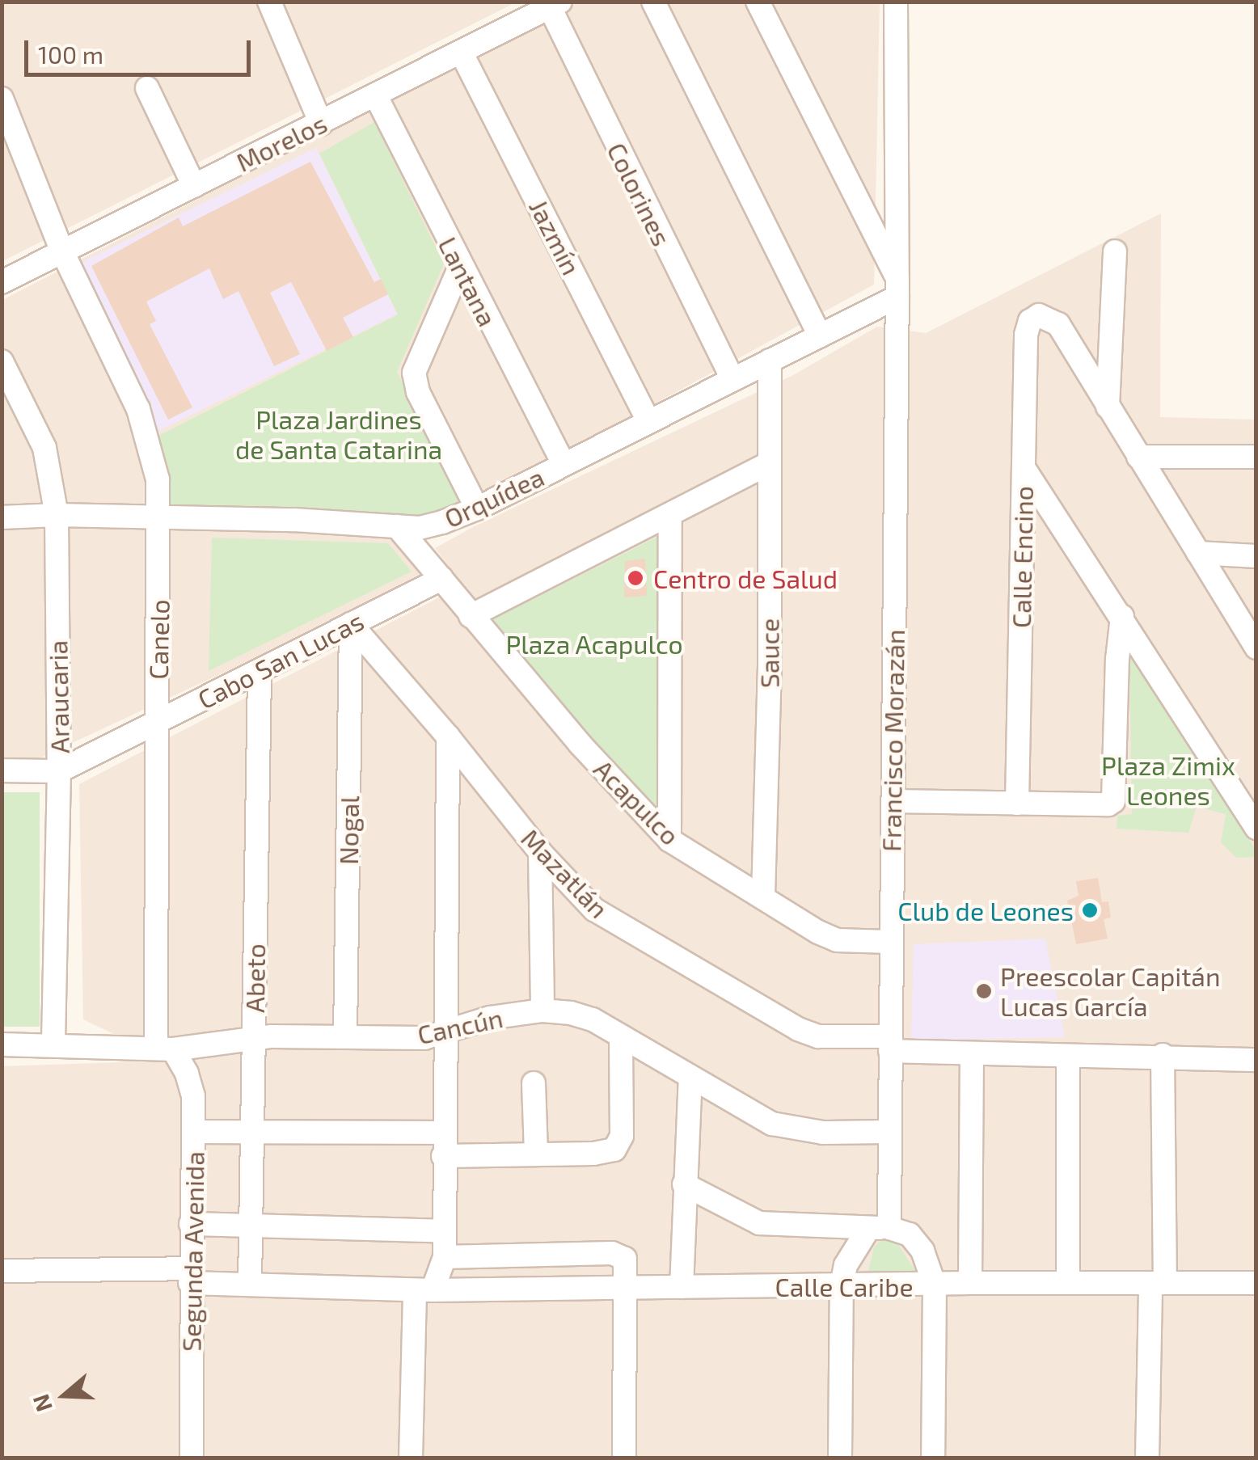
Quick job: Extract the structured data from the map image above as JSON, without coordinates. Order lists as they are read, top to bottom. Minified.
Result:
{"streets":{"street":["Morelos","Colorines","Jazmín","Lantana","Orquídea","Calle Encino","Canelo","Sauce","Cabo San Lucas","Araucaria","Francisco Morazán","Acapulco","Nogal","Mazatlán","Abeto","Cancún","Segunda Avenida","Calle Caribe"]},"crossings":[["Morelos","Colorines"],["Morelos","Jazmín"],["Morelos","Lantana"],["Morelos","Canelo"],["Colorines","Orquídea"],["Jazmín","Orquídea"],["Lantana","Orquídea"],["Orquídea","Canelo"],["Orquídea","Sauce"],["Orquídea","Araucaria"],["Orquídea","Francisco Morazán"],["Canelo","Cabo San Lucas"],["Canelo","Cancún"],["Canelo","Segunda Avenida"],["Sauce","Acapulco"],["Cabo San Lucas","Araucaria"],["Cabo San Lucas","Acapulco"],["Cabo San Lucas","Nogal"],["Cabo San Lucas","Mazatlán"],["Cabo San Lucas","Abeto"],["Araucaria","Cancún"],["Francisco Morazán","Acapulco"],["Francisco Morazán","Mazatlán"],["Francisco Morazán","Cancún"],["Nogal","Mazatlán"],["Nogal","Cancún"],["Abeto","Cancún"],["Abeto","Calle Caribe"],["Cancún","Segunda Avenida"],["Segunda Avenida","Calle Caribe"]],"parks":["Plaza Jardines de Santa Catarina","Plaza Acapulco","Plaza Zimix Leones"],"places":["Centro de Salud","Club de Leones","Preescolar Capitán Lucas García"],"scale_bar":"100 m","north":"left"}
